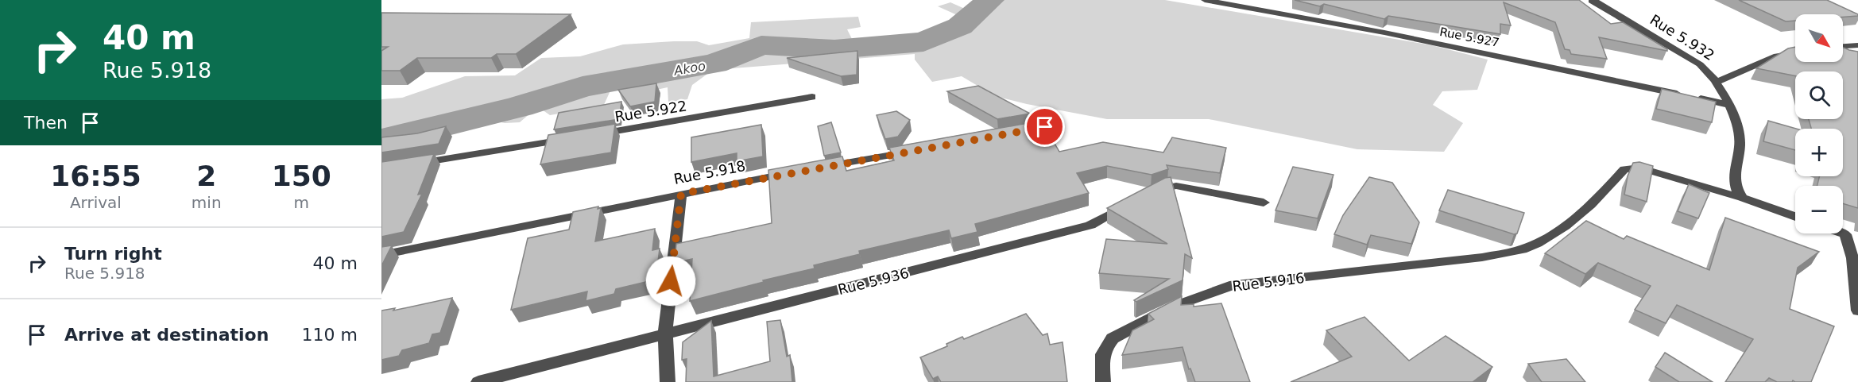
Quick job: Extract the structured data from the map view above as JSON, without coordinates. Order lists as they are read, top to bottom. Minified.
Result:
{"streets":{"street":["Rue 5.927","Rue 5.932","Rue 5.922","Rue 5.918","Rue 5.936","Rue 5.916"]},"crossings":[["Rue 5.927","Rue 5.932"],["Rue 5.932","Rue 5.916"]],"water":["Akoo"],"north":"bottom right","page":{"turn":["40 m","Rue 5.918"],"map_buttons":["+","−"],"then":"Then","eta":["16:55","Arrival","2","min","150","m"],"list":[{"name":"Turn right","note":"Rue 5.918","value":"40 m"},{"name":"Arrive at destination","value":"110 m"}]}}
